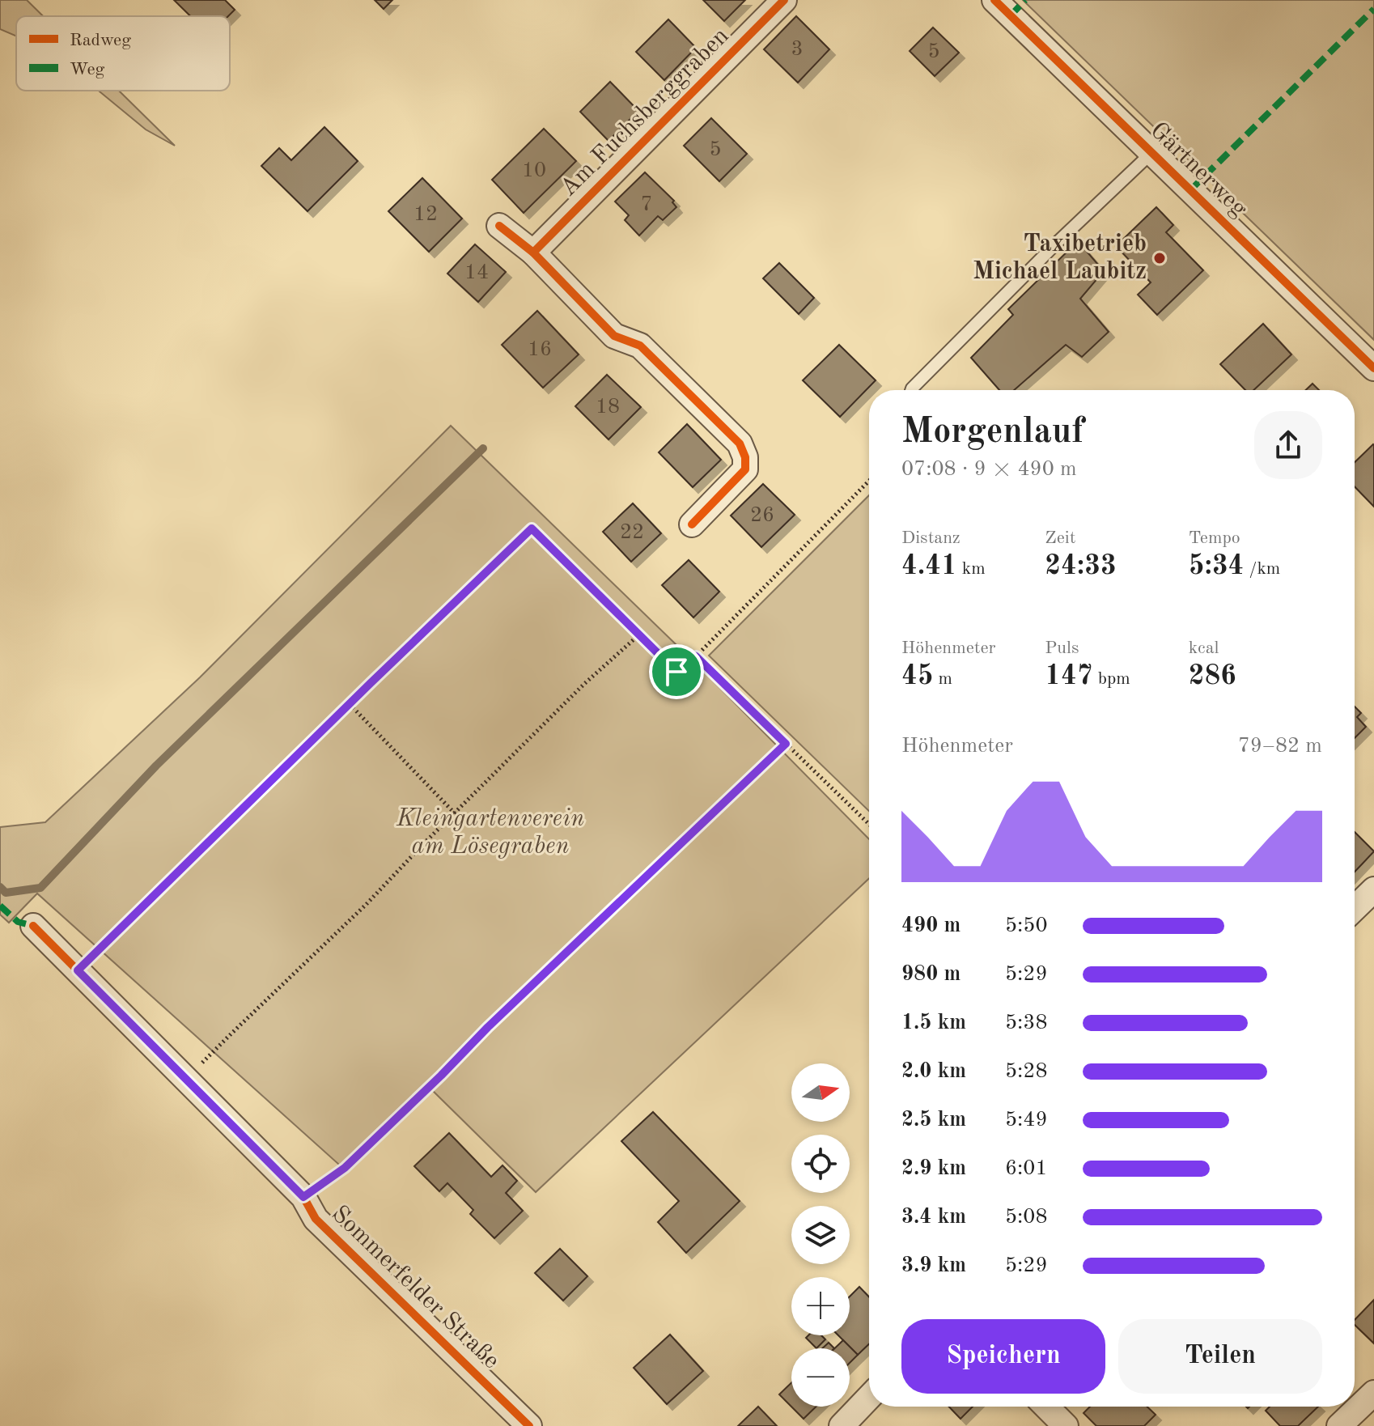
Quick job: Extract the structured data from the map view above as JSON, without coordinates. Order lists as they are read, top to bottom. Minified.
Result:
{"streets":{"street":["Am Fuchsberggraben","Gärtnerweg","Sommerfelder Straße"]},"parks":["Kleingartenverein am Lösegraben"],"places":["Taxibetrieb Michael Laubitz"],"house_numbers":["3","5","5","10","7","12","14","16","18","26","22"],"legend":["Radweg","Weg"],"north":"right","page":{"heading":["Morgenlauf","07:08 · 9 × 490 m"],"stats":[["Distanz","4.41 km"],["Zeit","24:33"],["Tempo","5:34 /km"],["Höhenmeter","45 m"],["Puls","147 bpm"],["kcal","286"]],"chart":["Höhenmeter","79–82 m"],"list":[{"name":"490 m","note":"5:50"},{"name":"980 m","note":"5:29"},{"name":"1.5 km","note":"5:38"},{"name":"2.0 km","note":"5:28"},{"name":"2.5 km","note":"5:49"},{"name":"2.9 km","note":"6:01"},{"name":"3.4 km","note":"5:08"},{"name":"3.9 km","note":"5:29"}],"map_buttons":["+","−"],"buttons":["Speichern","Teilen"]}}
